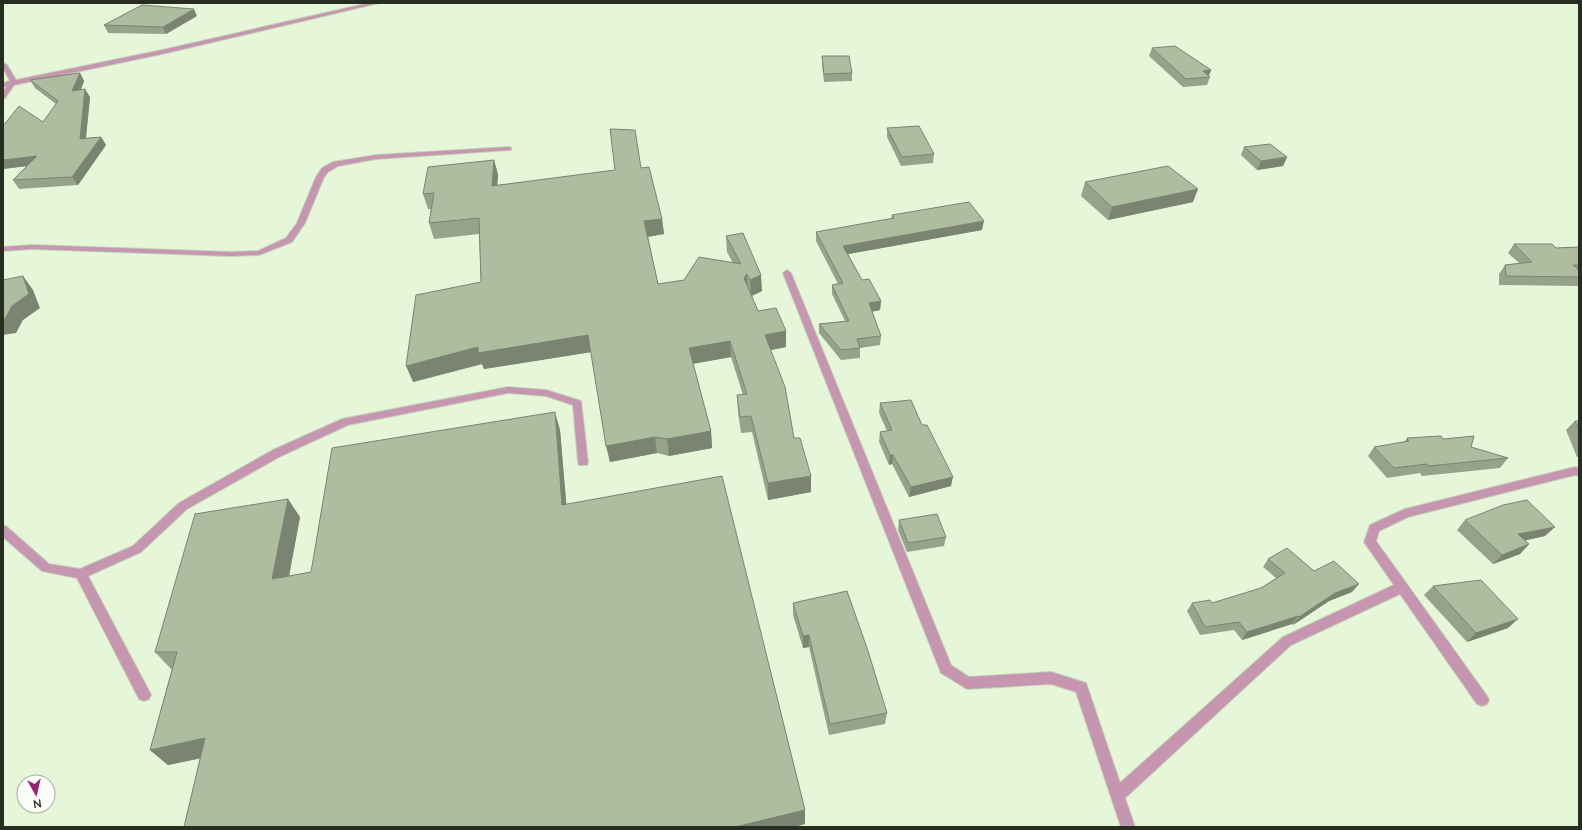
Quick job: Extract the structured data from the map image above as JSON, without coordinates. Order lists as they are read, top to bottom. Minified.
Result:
{"north":"bottom"}
